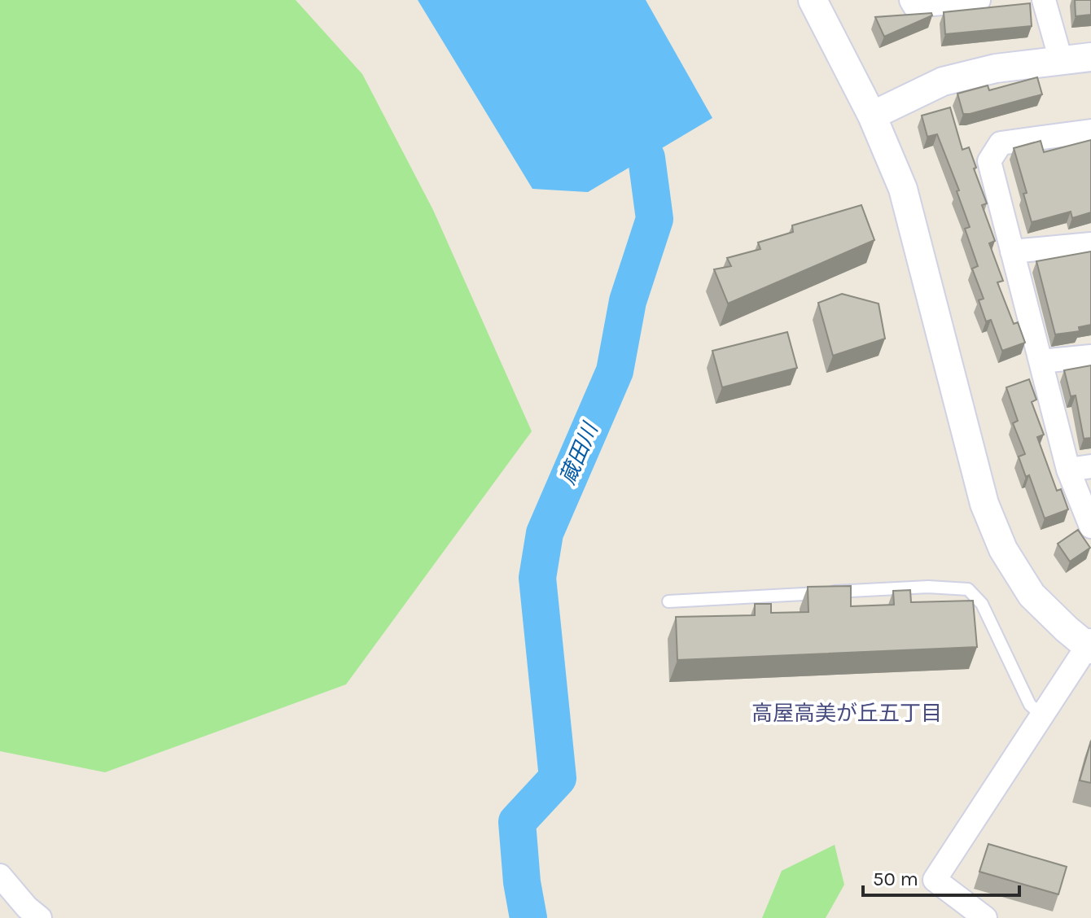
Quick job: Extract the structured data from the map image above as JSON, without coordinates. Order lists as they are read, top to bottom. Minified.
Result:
{"districts":["高屋高美が丘五丁目"],"water":["蔵田川"],"scale_bar":"50 m"}
